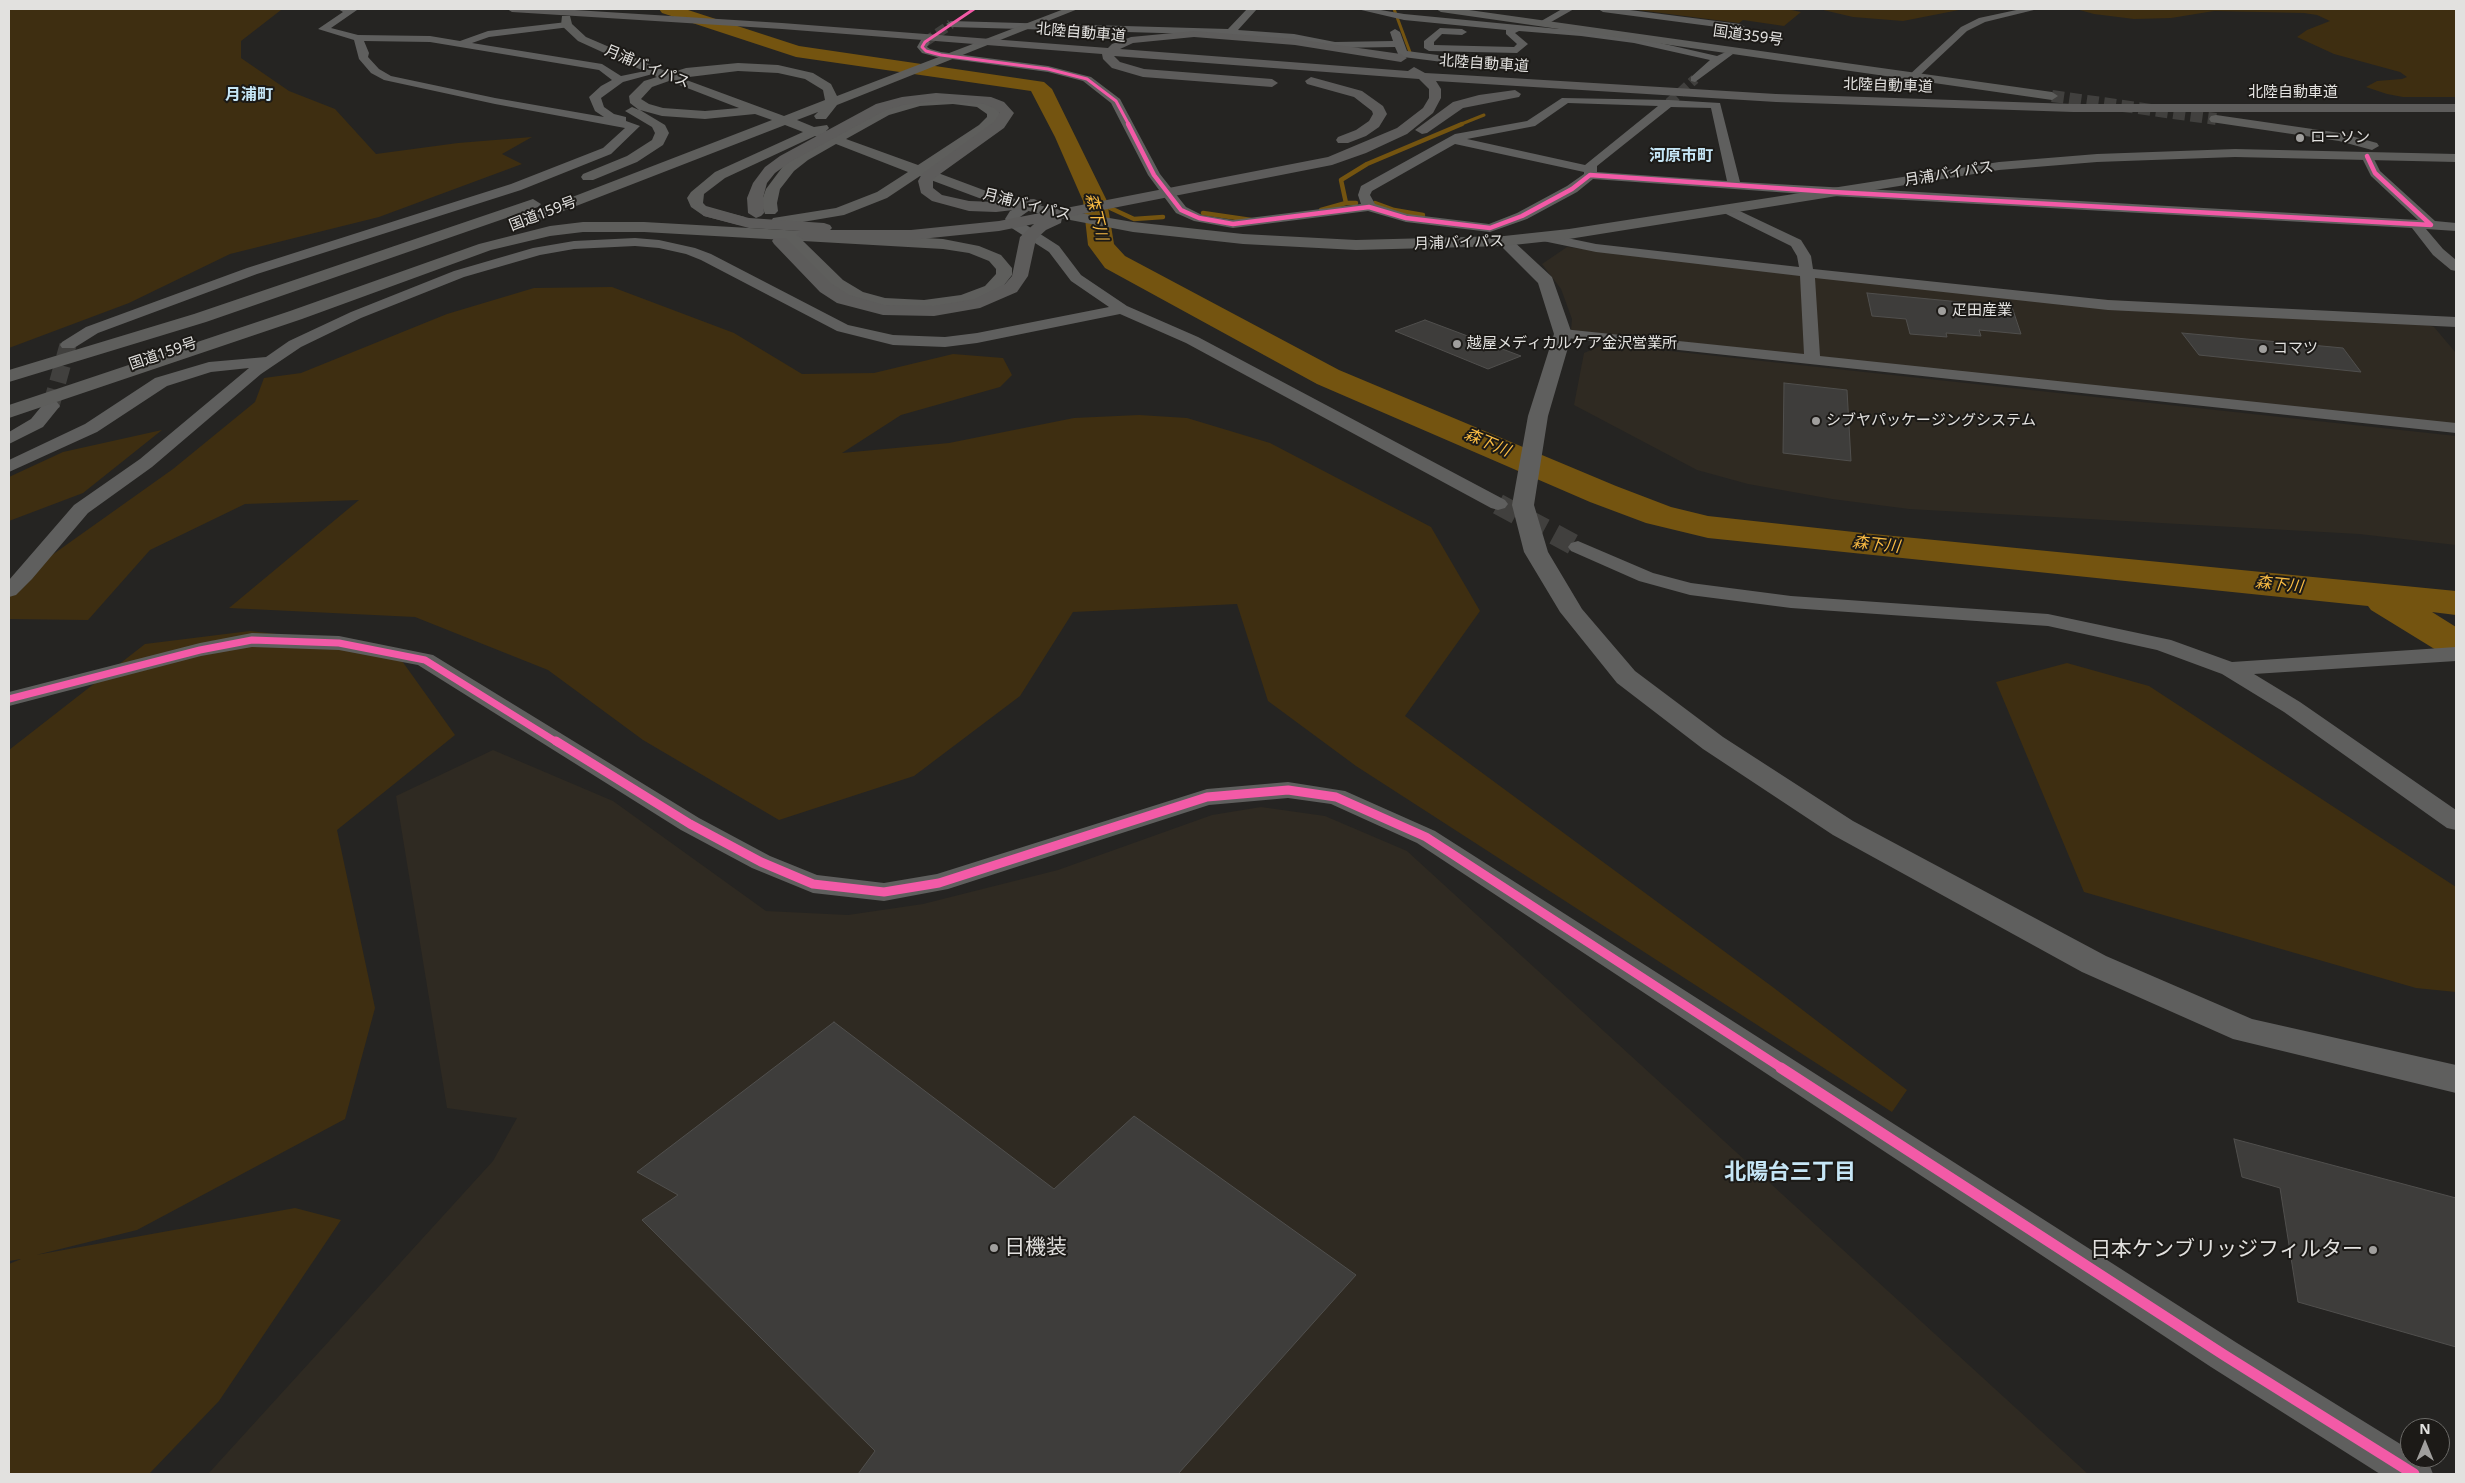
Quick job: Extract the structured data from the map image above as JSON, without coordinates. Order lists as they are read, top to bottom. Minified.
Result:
{"streets":{"highway":["北陸自動車道","国道359号","月浦バイパス","国道159号"]},"districts":["月浦町","河原市町","北陽台三丁目"],"water":["森下川"],"places":["ローソン","疋田産業","越屋メディカルケア金沢営業所","コマツ","シブヤパッケージングシステム","日機装","日本ケンブリッジフィルター"],"north":"top"}
